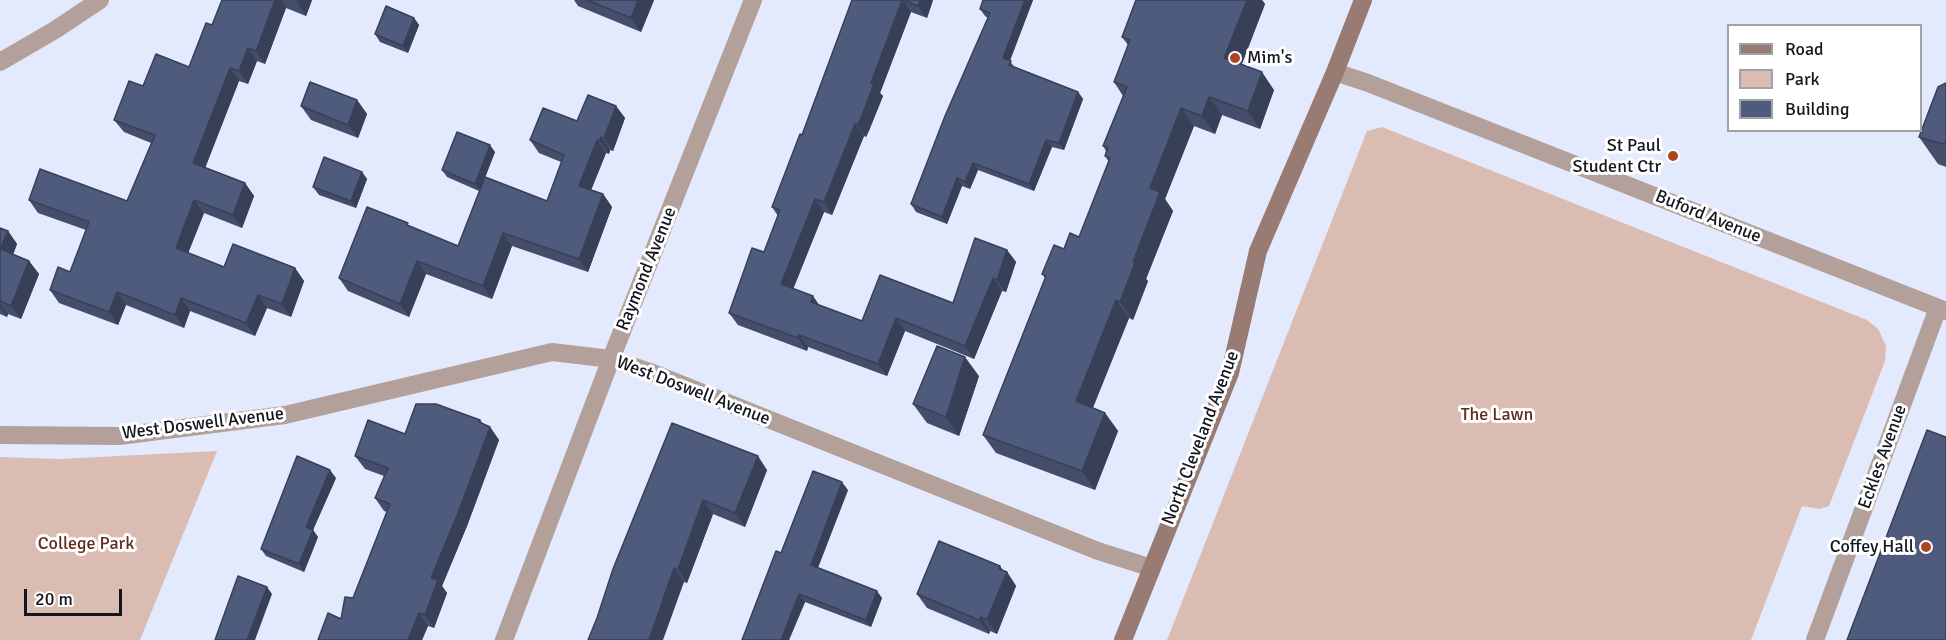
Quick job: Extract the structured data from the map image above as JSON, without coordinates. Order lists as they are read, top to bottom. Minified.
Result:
{"streets":{"main road":["North Cleveland Avenue"],"street":["Buford Avenue","Raymond Avenue","West Doswell Avenue","Eckles Avenue"]},"crossings":[["Buford Avenue","North Cleveland Avenue"],["Buford Avenue","Eckles Avenue"],["Raymond Avenue","West Doswell Avenue"],["West Doswell Avenue","North Cleveland Avenue"]],"parks":["The Lawn","College Park"],"places":["Mim's","St Paul Student Ctr","Coffey Hall"],"legend":["Road","Park","Building"],"scale_bar":"20 m"}
